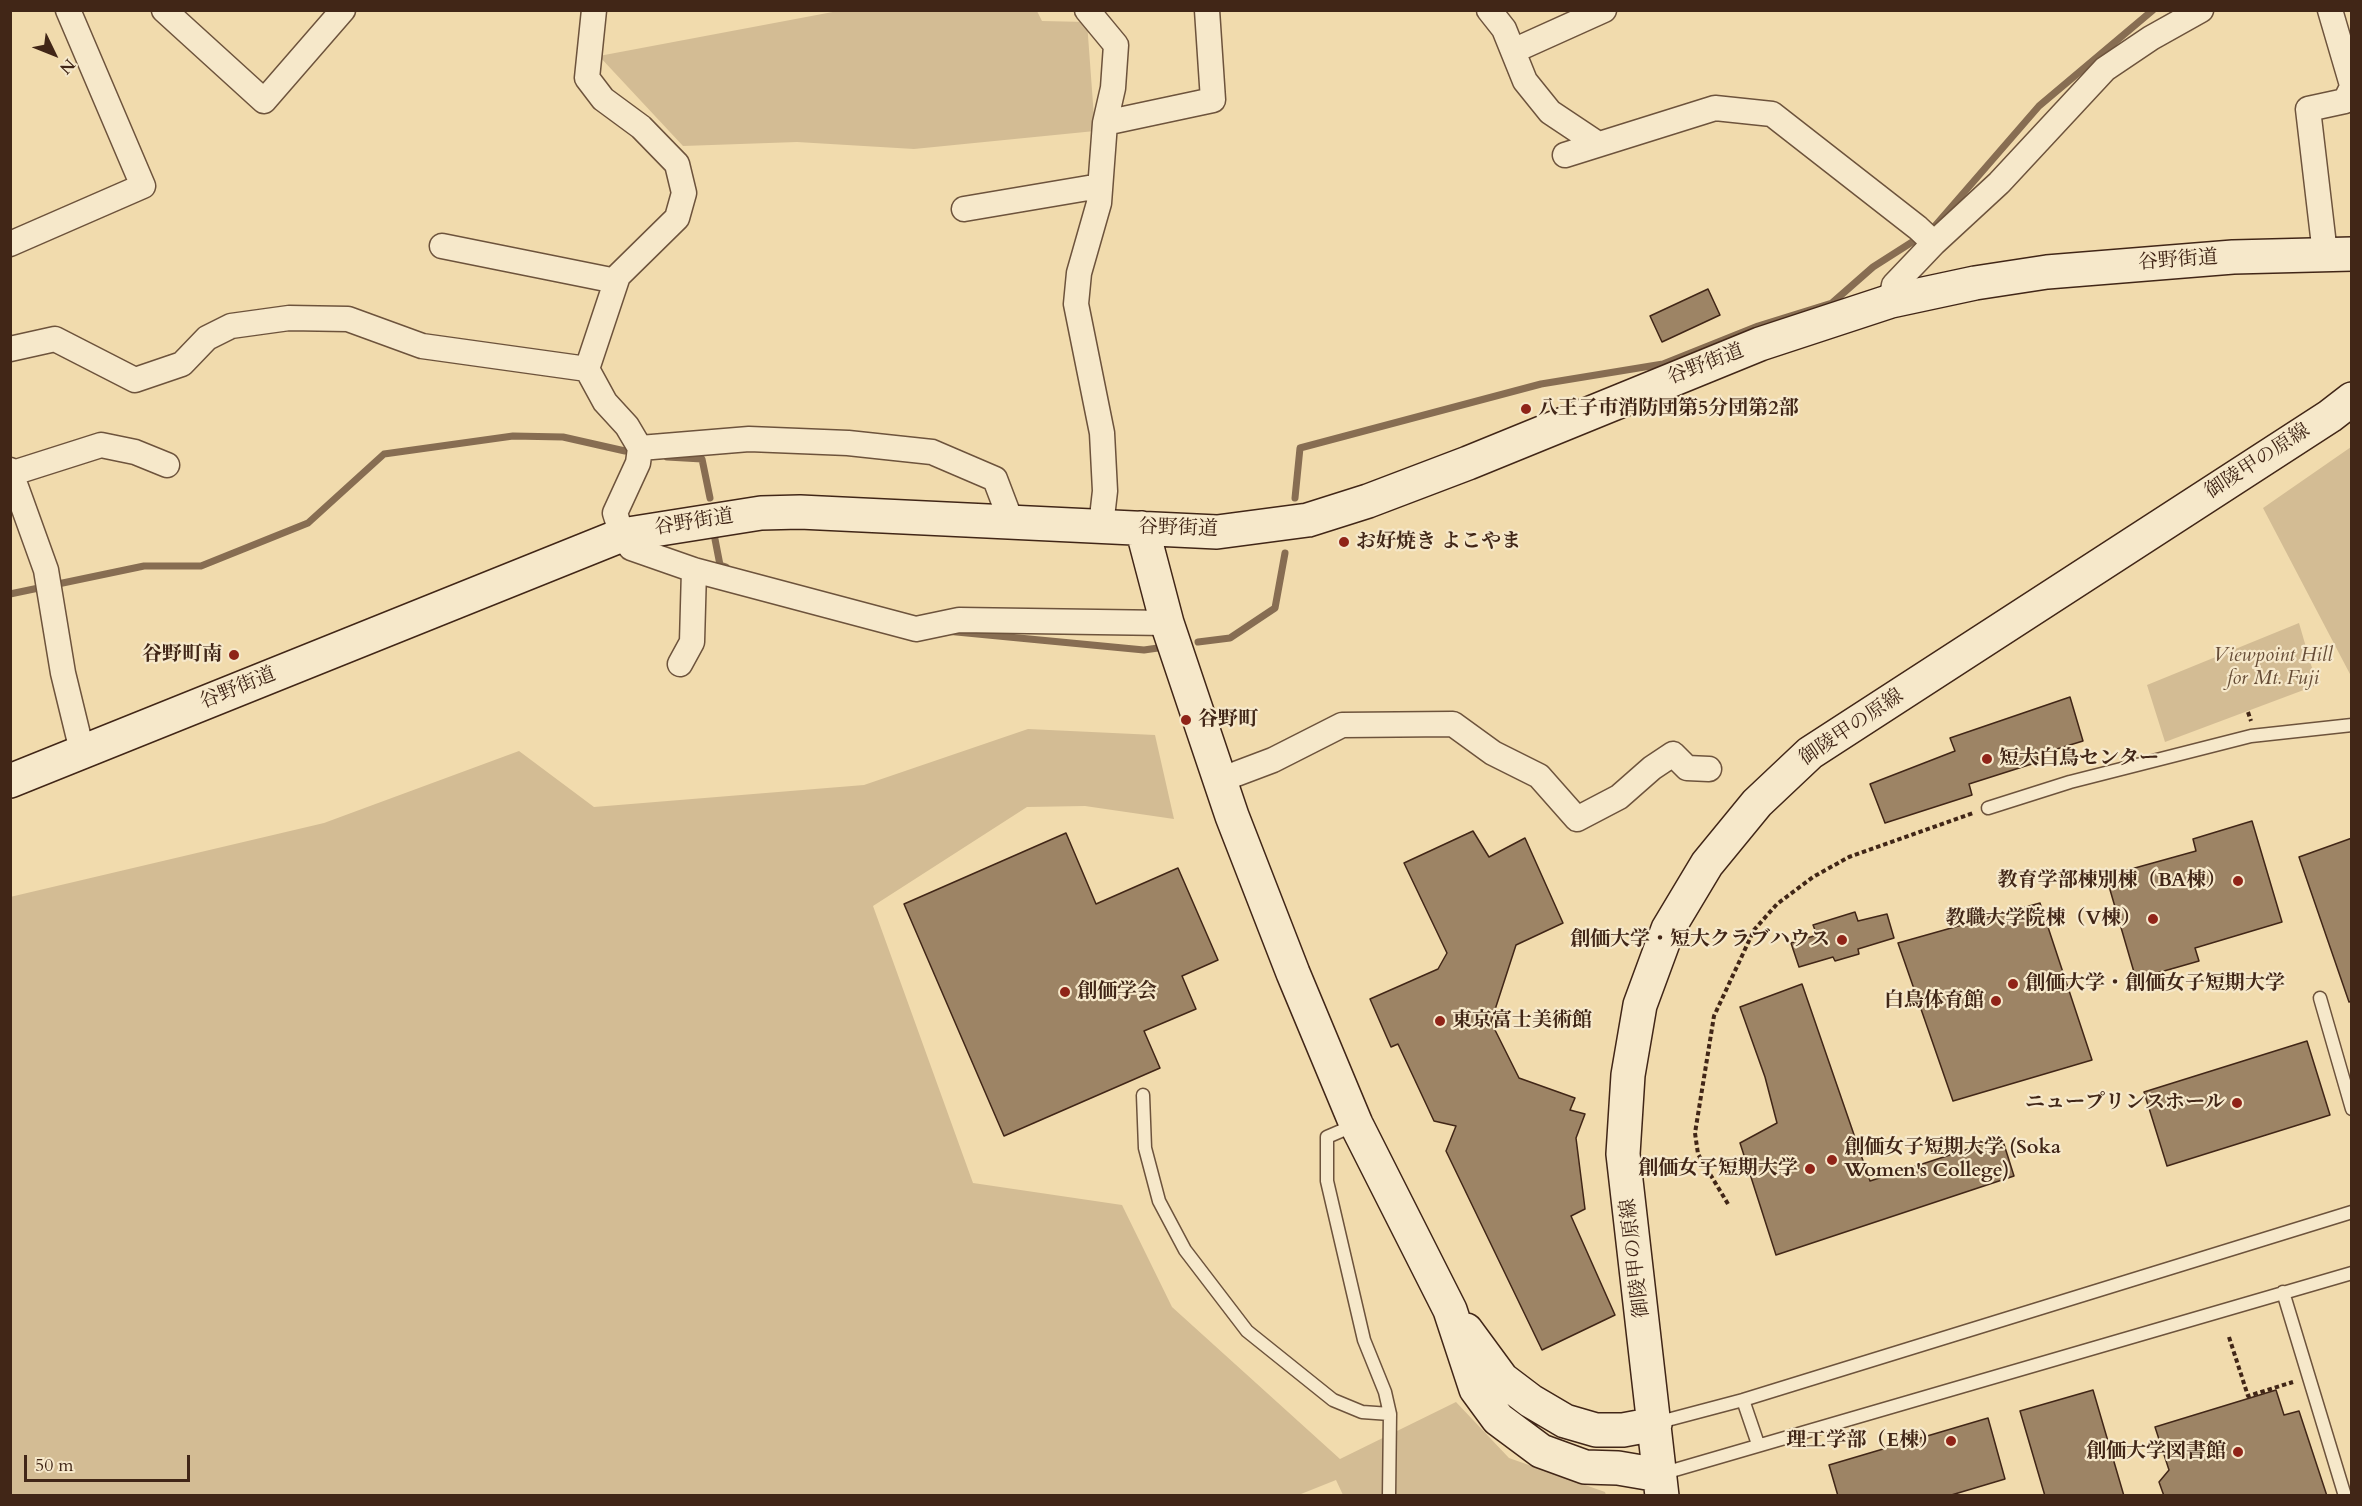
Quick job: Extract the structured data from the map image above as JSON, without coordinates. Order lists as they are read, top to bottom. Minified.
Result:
{"streets":{"street":["谷野街道","御陵甲の原線"]},"parks":["Viewpoint Hill for Mt. Fuji"],"places":["八王子市消防団第5分団第2部","お好焼き よこやま","谷野町南","谷野町","短大白鳥センター","教育学部棟別棟（BA棟）","教職大学院棟（V棟）","創価大学・短大クラブハウス","創価大学・創価女子短期大学","創価学会","白鳥体育館","東京富士美術館","ニュープリンスホール","創価女子短期大学 (Soka Women's College)","創価女子短期大学","理工学部（E棟）","創価大学図書館"],"scale_bar":"50 m","north":"bottom right"}
